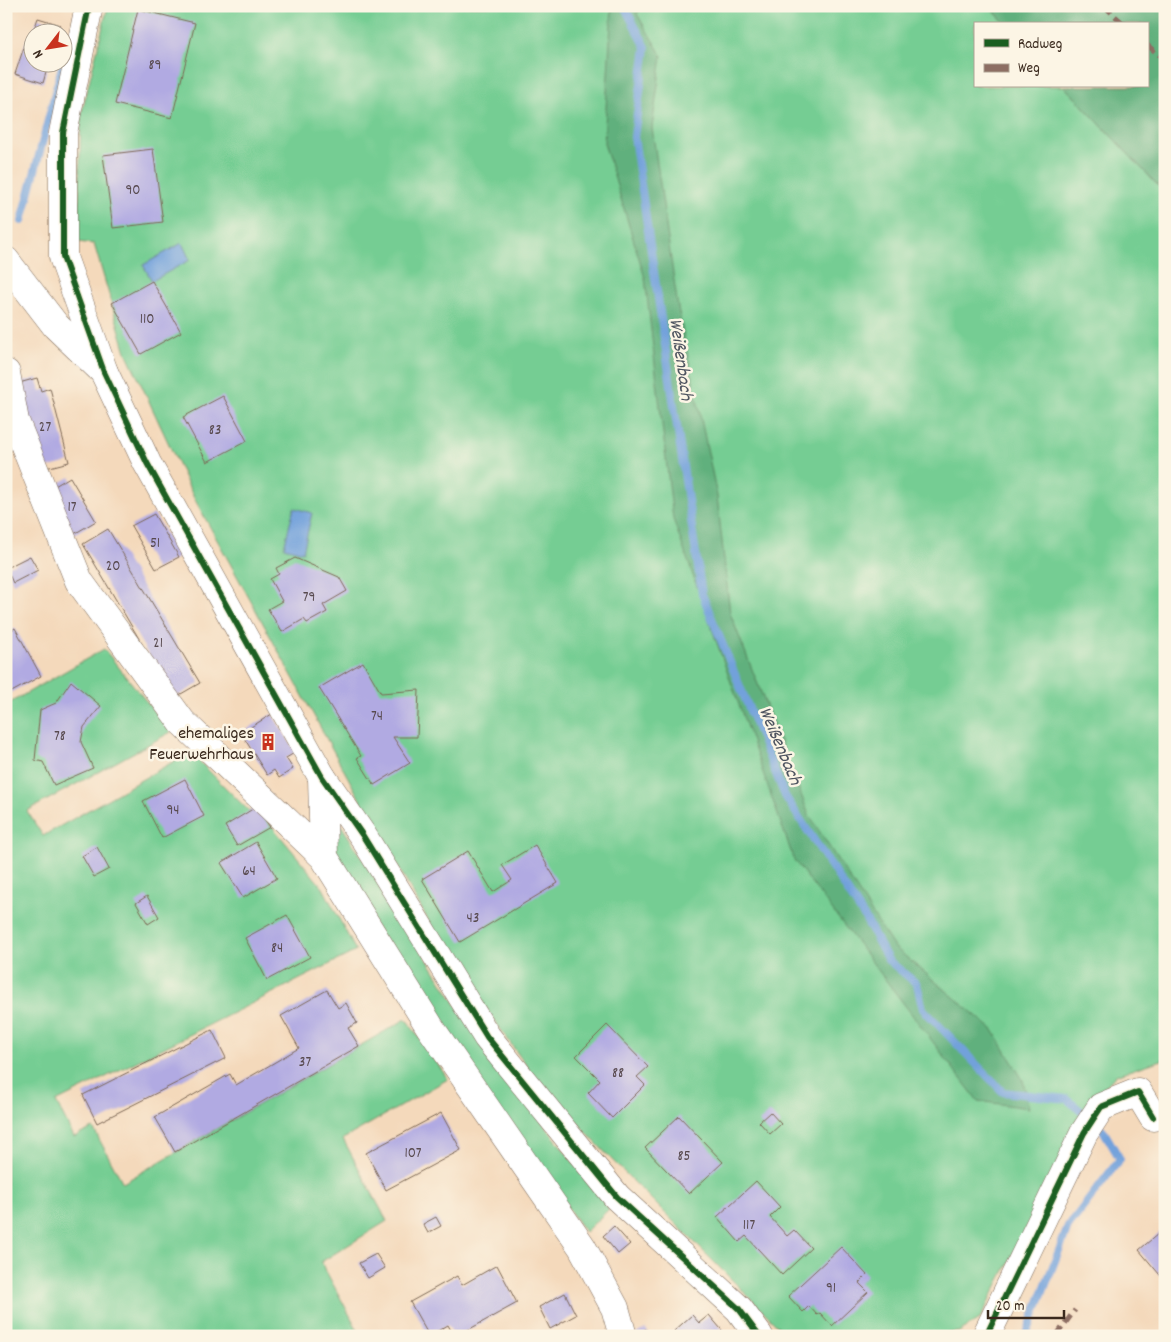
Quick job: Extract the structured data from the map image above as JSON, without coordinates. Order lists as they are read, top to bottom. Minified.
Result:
{"water":["Weißenbach"],"places":{"building":["ehemaliges Feuerwehrhaus"]},"house_numbers":["89","90","110","27","83","17","51","20","79","21","74","78","94","64","43","84","37","88","107","85","117","91"],"legend":["Radweg","Weg"],"scale_bar":"20 m","north":"bottom left"}
